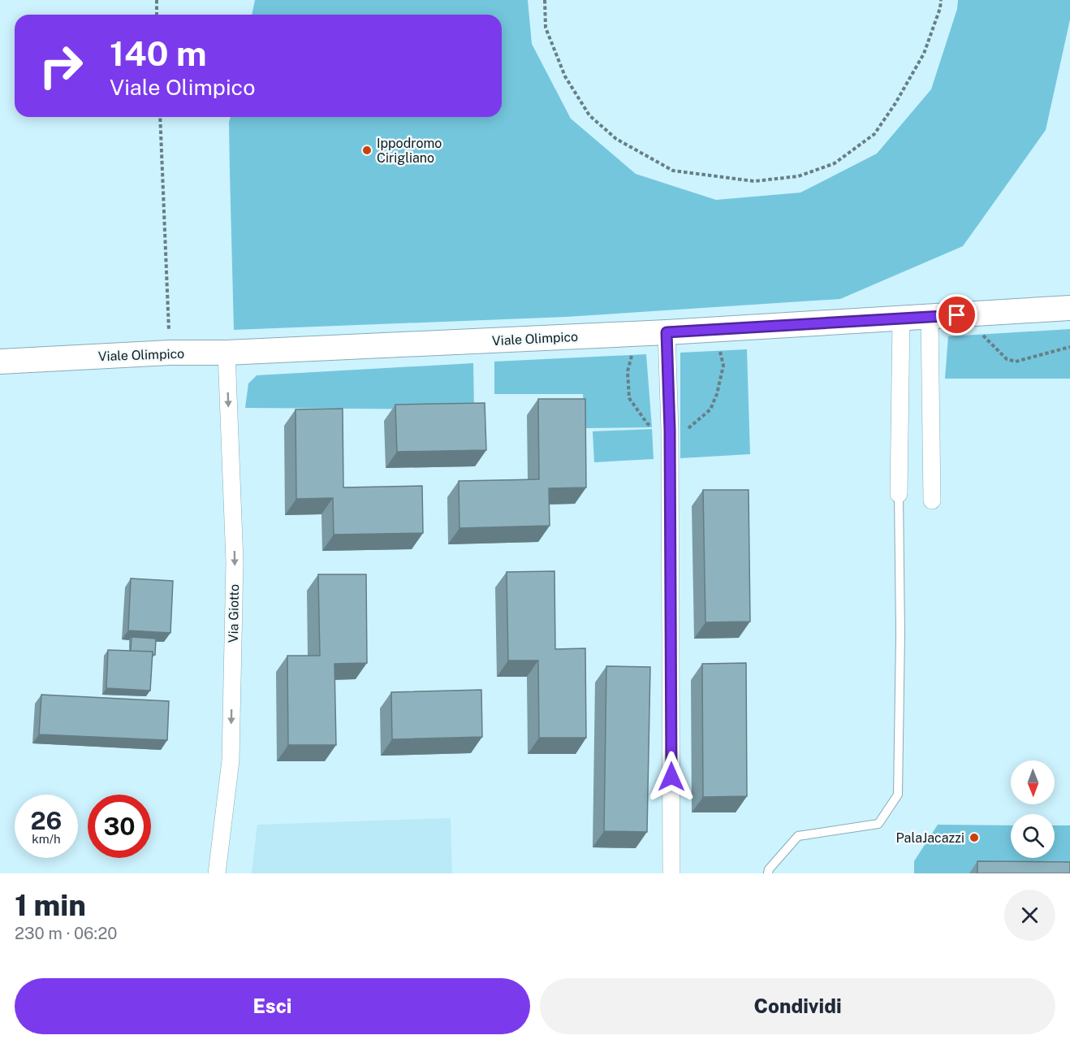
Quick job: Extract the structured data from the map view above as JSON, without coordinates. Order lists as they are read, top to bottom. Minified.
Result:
{"streets":{"main road":["Viale Olimpico"],"street":["Via Giotto"]},"crossings":[["Viale Olimpico","Via Giotto"]],"one_way":["Via Giotto"],"places":["Ippodromo Cirigliano","PalaJacazzi"],"north":"bottom","page":{"turn":["140 m","Viale Olimpico"],"speed":"26 km/h","limit":"30","heading":["1 min","230 m · 06:20"],"buttons":["Esci","Condividi"]}}
